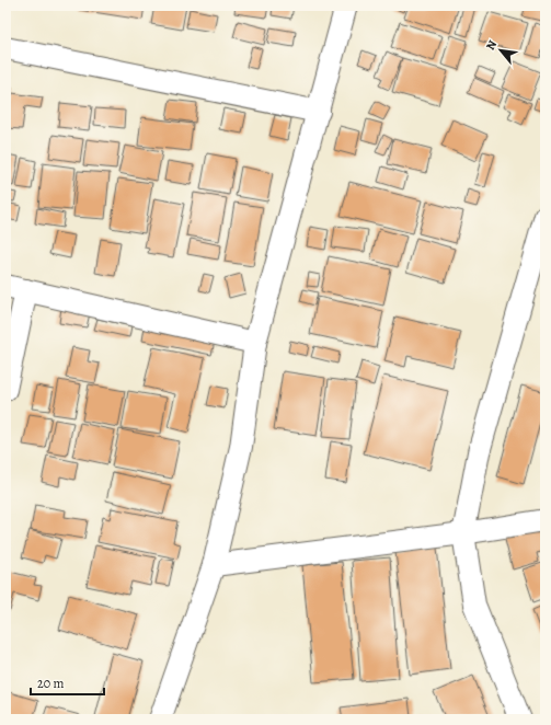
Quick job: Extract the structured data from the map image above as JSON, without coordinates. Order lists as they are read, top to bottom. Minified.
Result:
{"scale_bar":"20 m","north":"top left"}
